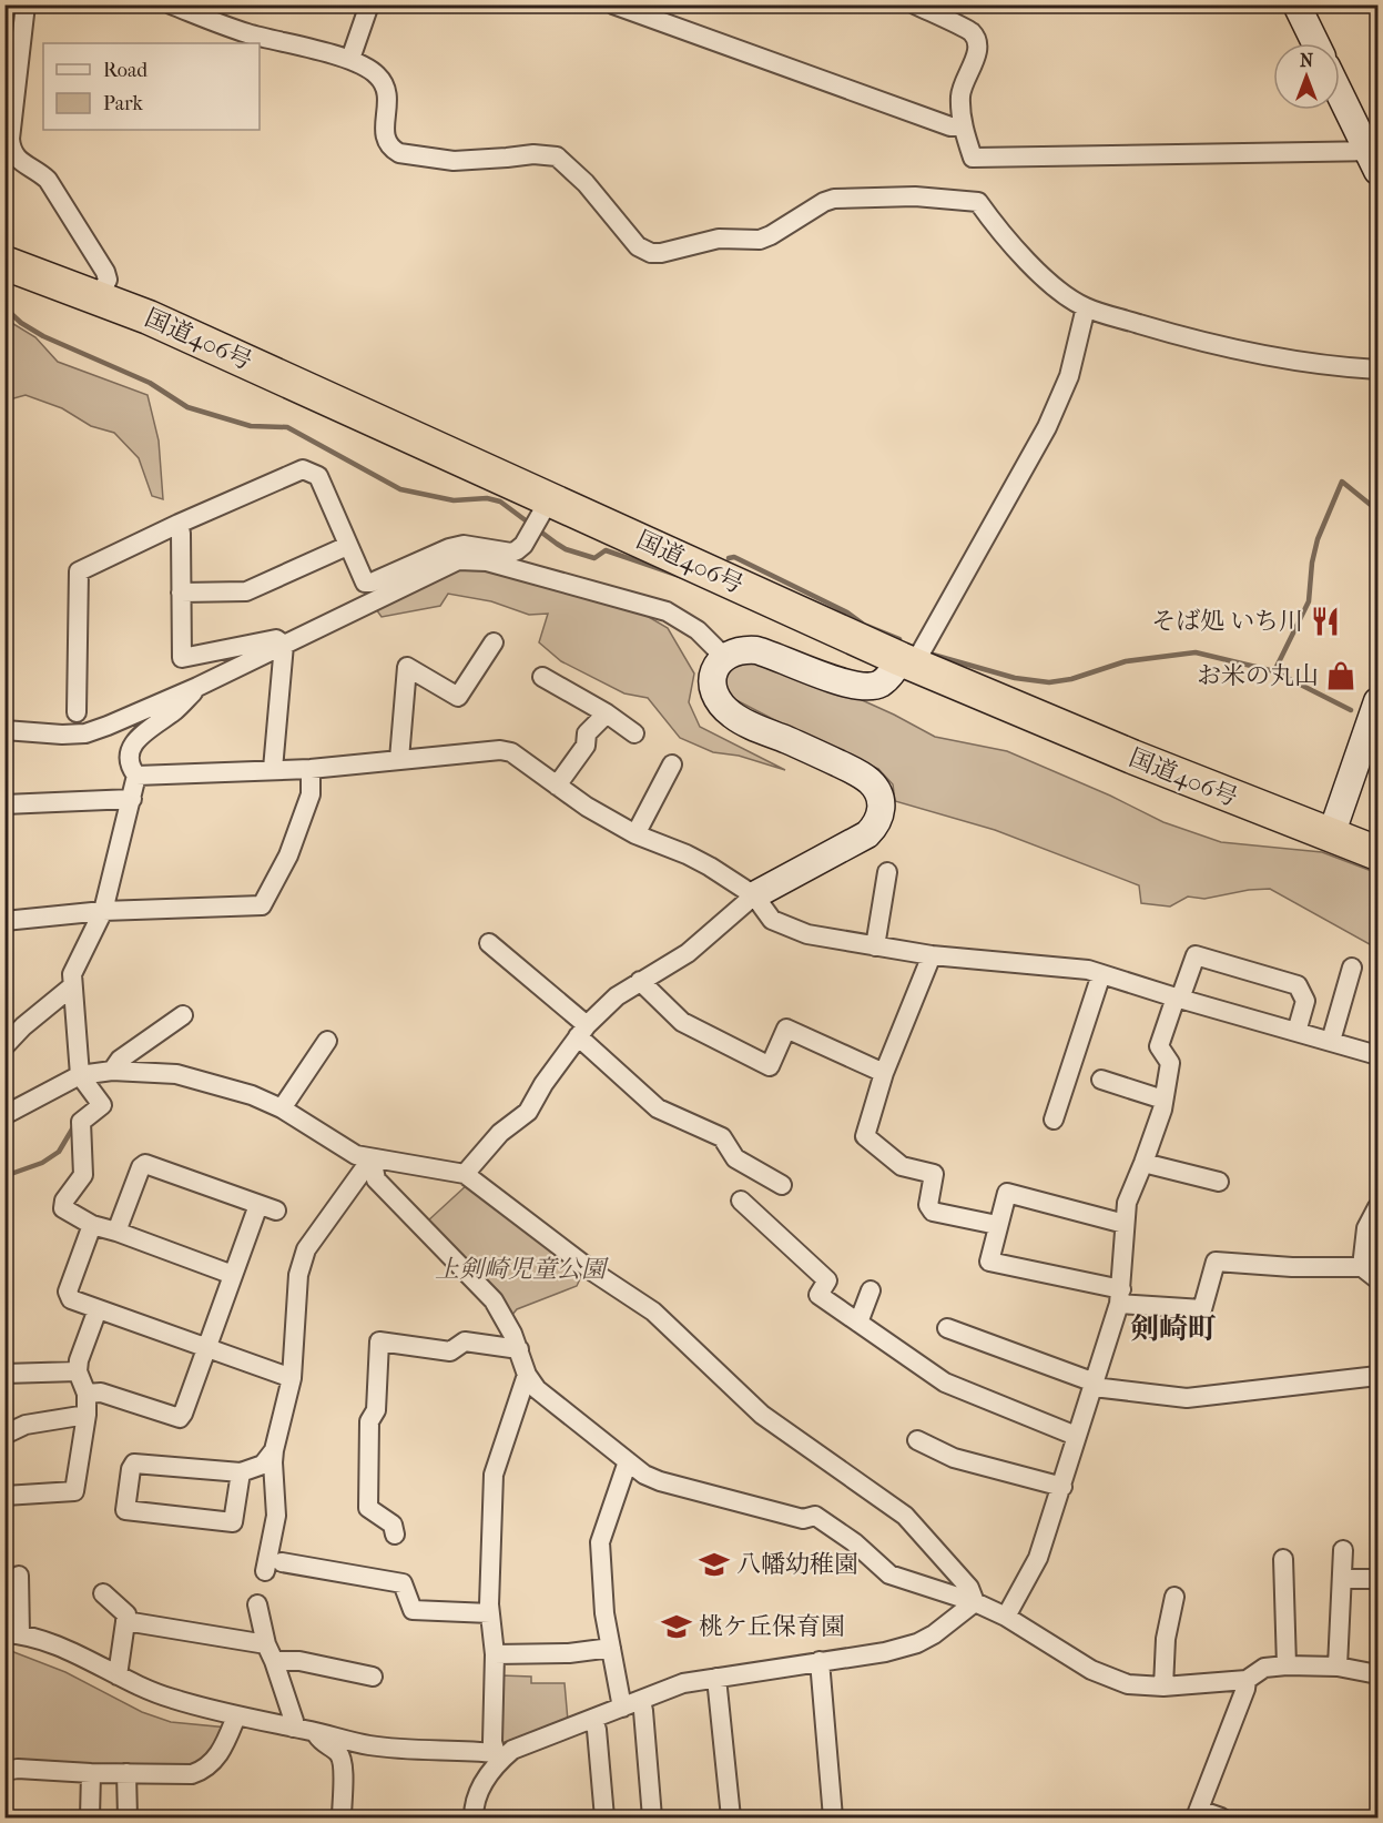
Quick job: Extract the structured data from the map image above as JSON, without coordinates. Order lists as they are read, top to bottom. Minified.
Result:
{"streets":{"highway":["国道406号"]},"districts":["剣崎町"],"parks":["上剣崎児童公園"],"places":{"restaurant":["そば処 いち川"],"shop":["お米の丸山"],"school or university":["八幡幼稚園","桃ケ丘保育園"]},"legend":["Road","Park"],"north":"top"}
